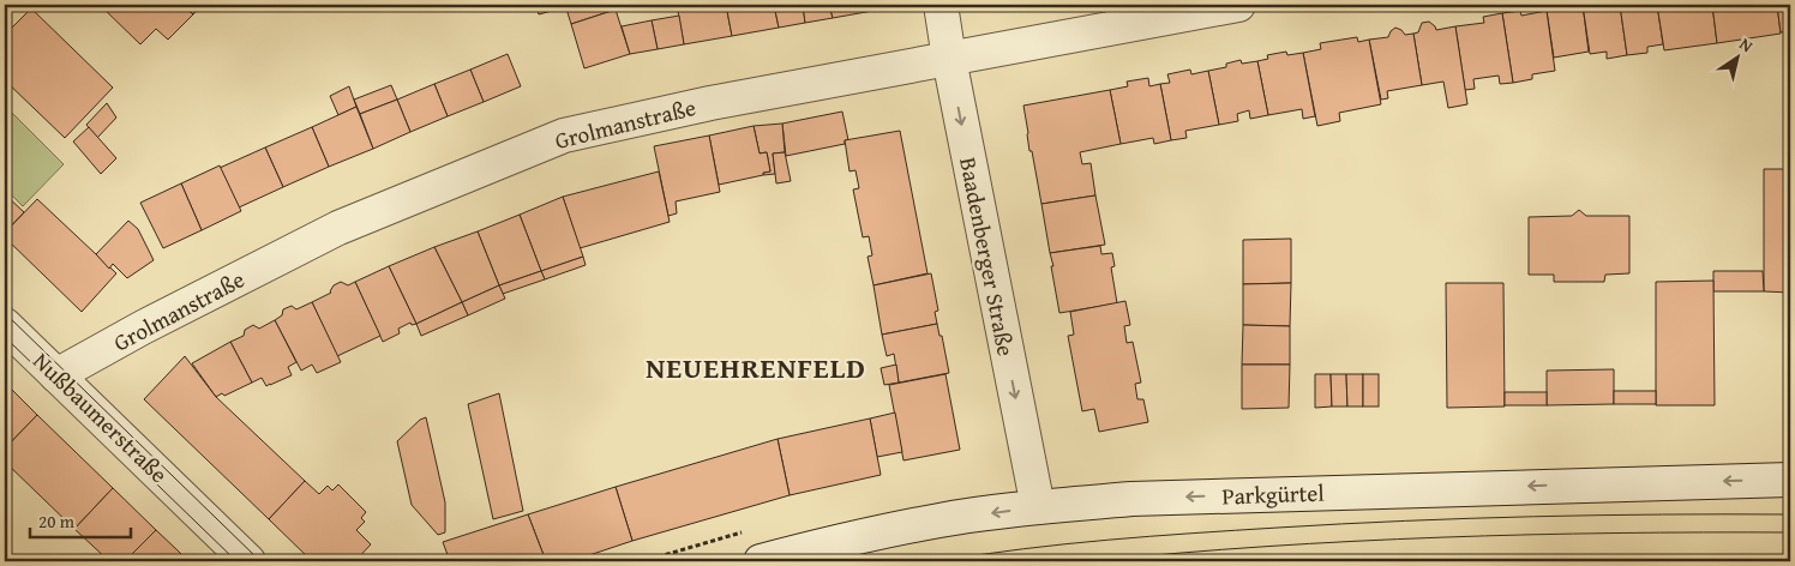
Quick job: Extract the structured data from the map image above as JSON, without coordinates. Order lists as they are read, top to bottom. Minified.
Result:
{"streets":{"street":["Grolmanstraße","Baadenberger Straße","Nußbaumerstraße","Parkgürtel"]},"crossings":[["Grolmanstraße","Baadenberger Straße"],["Grolmanstraße","Nußbaumerstraße"],["Baadenberger Straße","Parkgürtel"]],"one_way":["Baadenberger Straße","Parkgürtel"],"districts":["NEUEHRENFELD"],"scale_bar":"20 m","north":"top right"}
